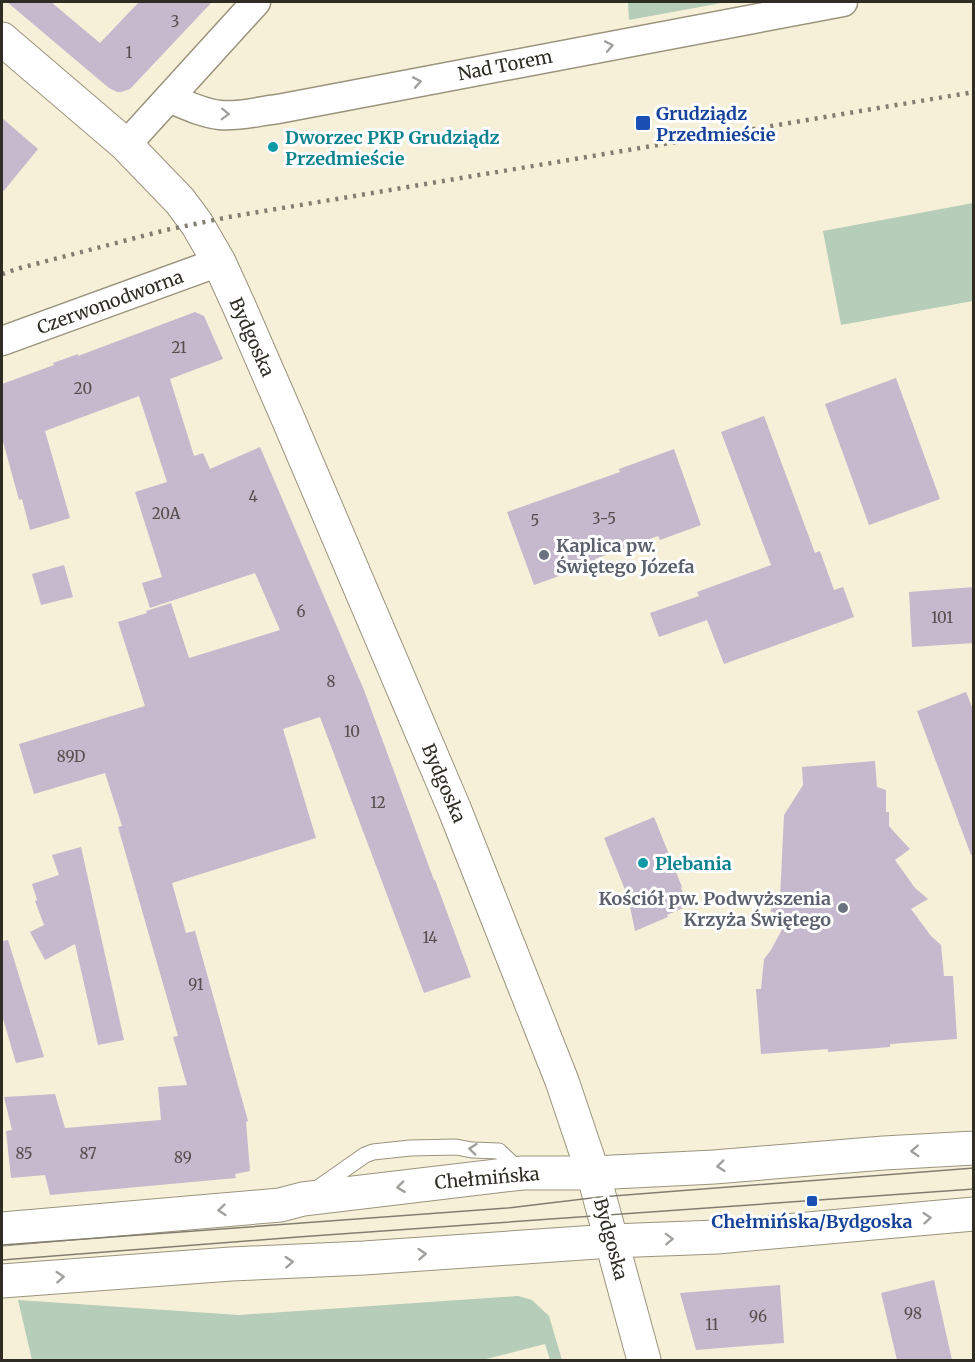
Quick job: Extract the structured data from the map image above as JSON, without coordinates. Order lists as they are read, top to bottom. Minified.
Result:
{"streets":{"main road":["Bydgoska","Chełmińska"],"street":["Nad Torem","Czerwonodworna"]},"crossings":[["Czerwonodworna","Bydgoska"],["Bydgoska","Chełmińska"]],"one_way":["Nad Torem"],"places":{"transit":["Grudziądz Przedmieście","Chełmińska/Bydgoska"],"other":["Dworzec PKP Grudziądz Przedmieście","Kaplica pw. Świętego Józefa","Plebania","Kościół pw. Podwyższenia Krzyża Świętego"]},"house_numbers":["3","1","21","20","4","20A","3-5","5","6","101","8","10","89D","12","14","91","85","87","89","98","96","11"]}
